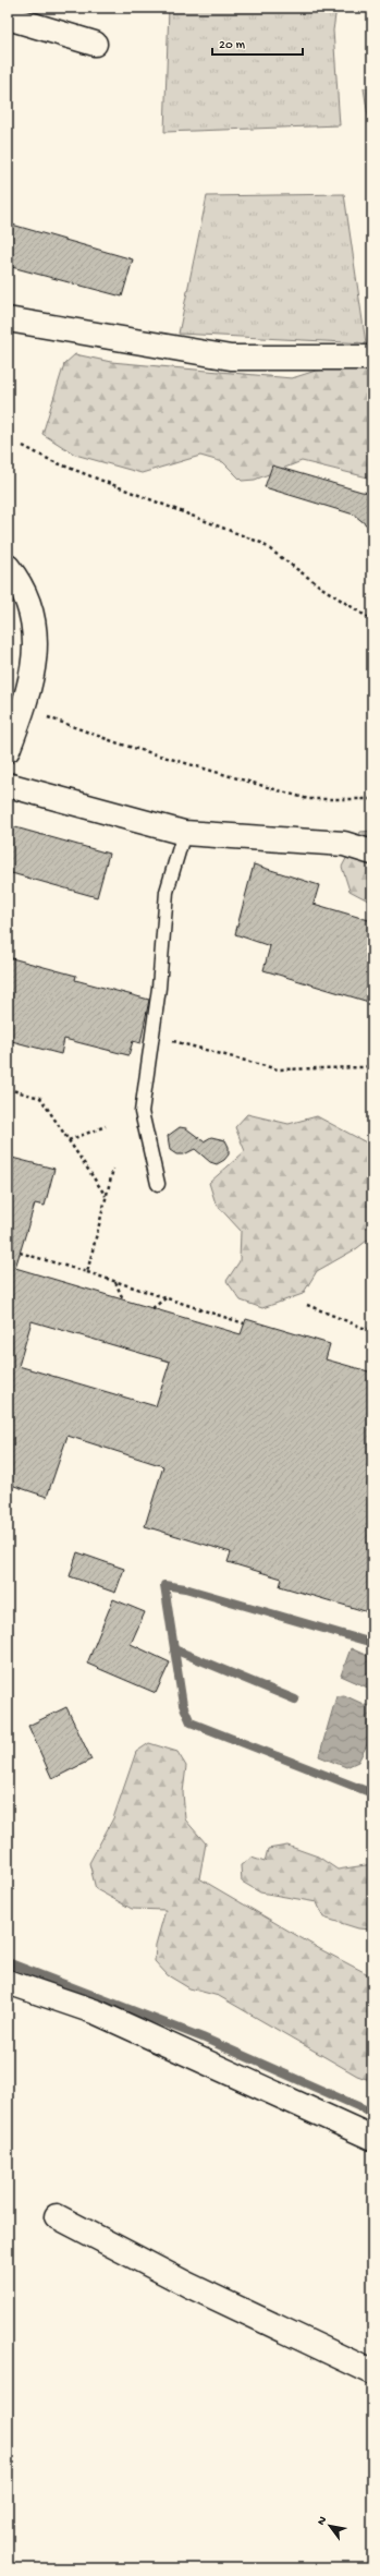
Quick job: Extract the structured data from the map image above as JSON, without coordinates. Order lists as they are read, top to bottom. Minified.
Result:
{"scale_bar":"20 m","north":"top left"}
